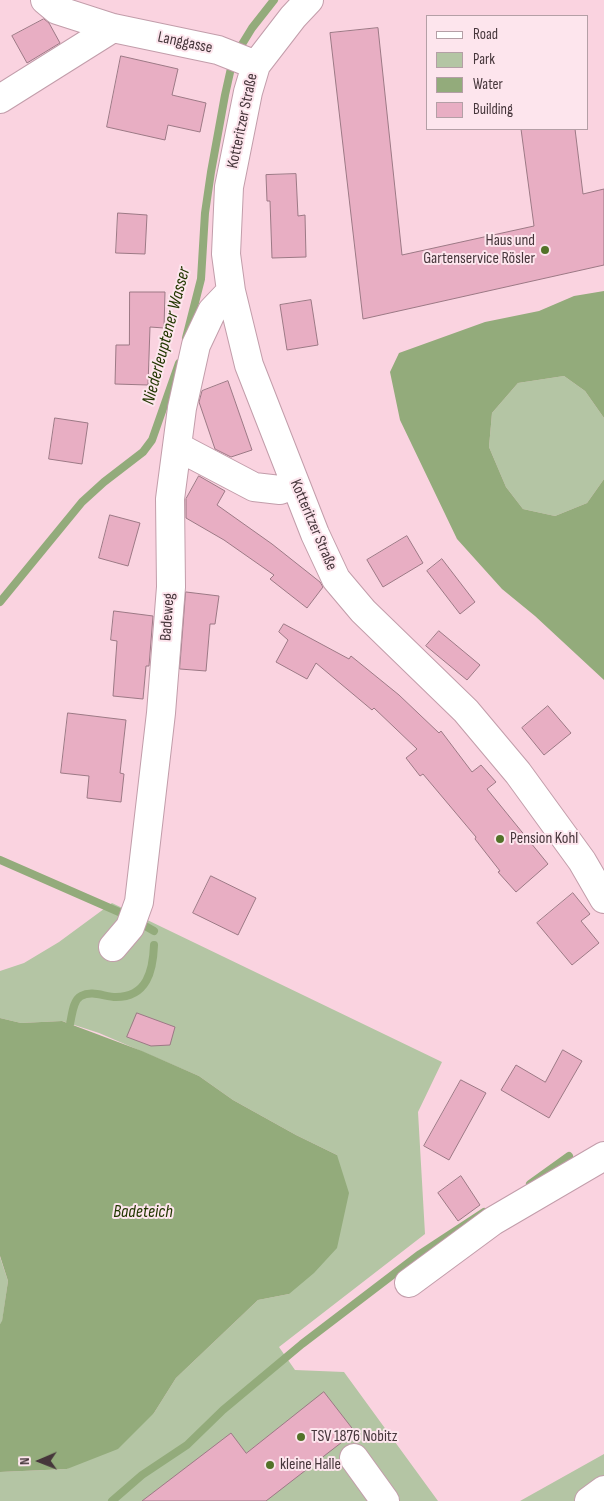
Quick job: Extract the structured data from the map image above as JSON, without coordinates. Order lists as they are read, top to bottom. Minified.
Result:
{"streets":{"street":["Langgasse","Kotteritzer Straße","Badeweg"]},"crossings":[["Langgasse","Kotteritzer Straße"],["Kotteritzer Straße","Badeweg"]],"water":["Niederleuptener Wasser","Badeteich"],"places":["Haus und Gartenservice Rösler","Pension Kohl","TSV 1876 Nobitz","kleine Halle"],"legend":["Road","Park","Water","Building"],"north":"left"}
